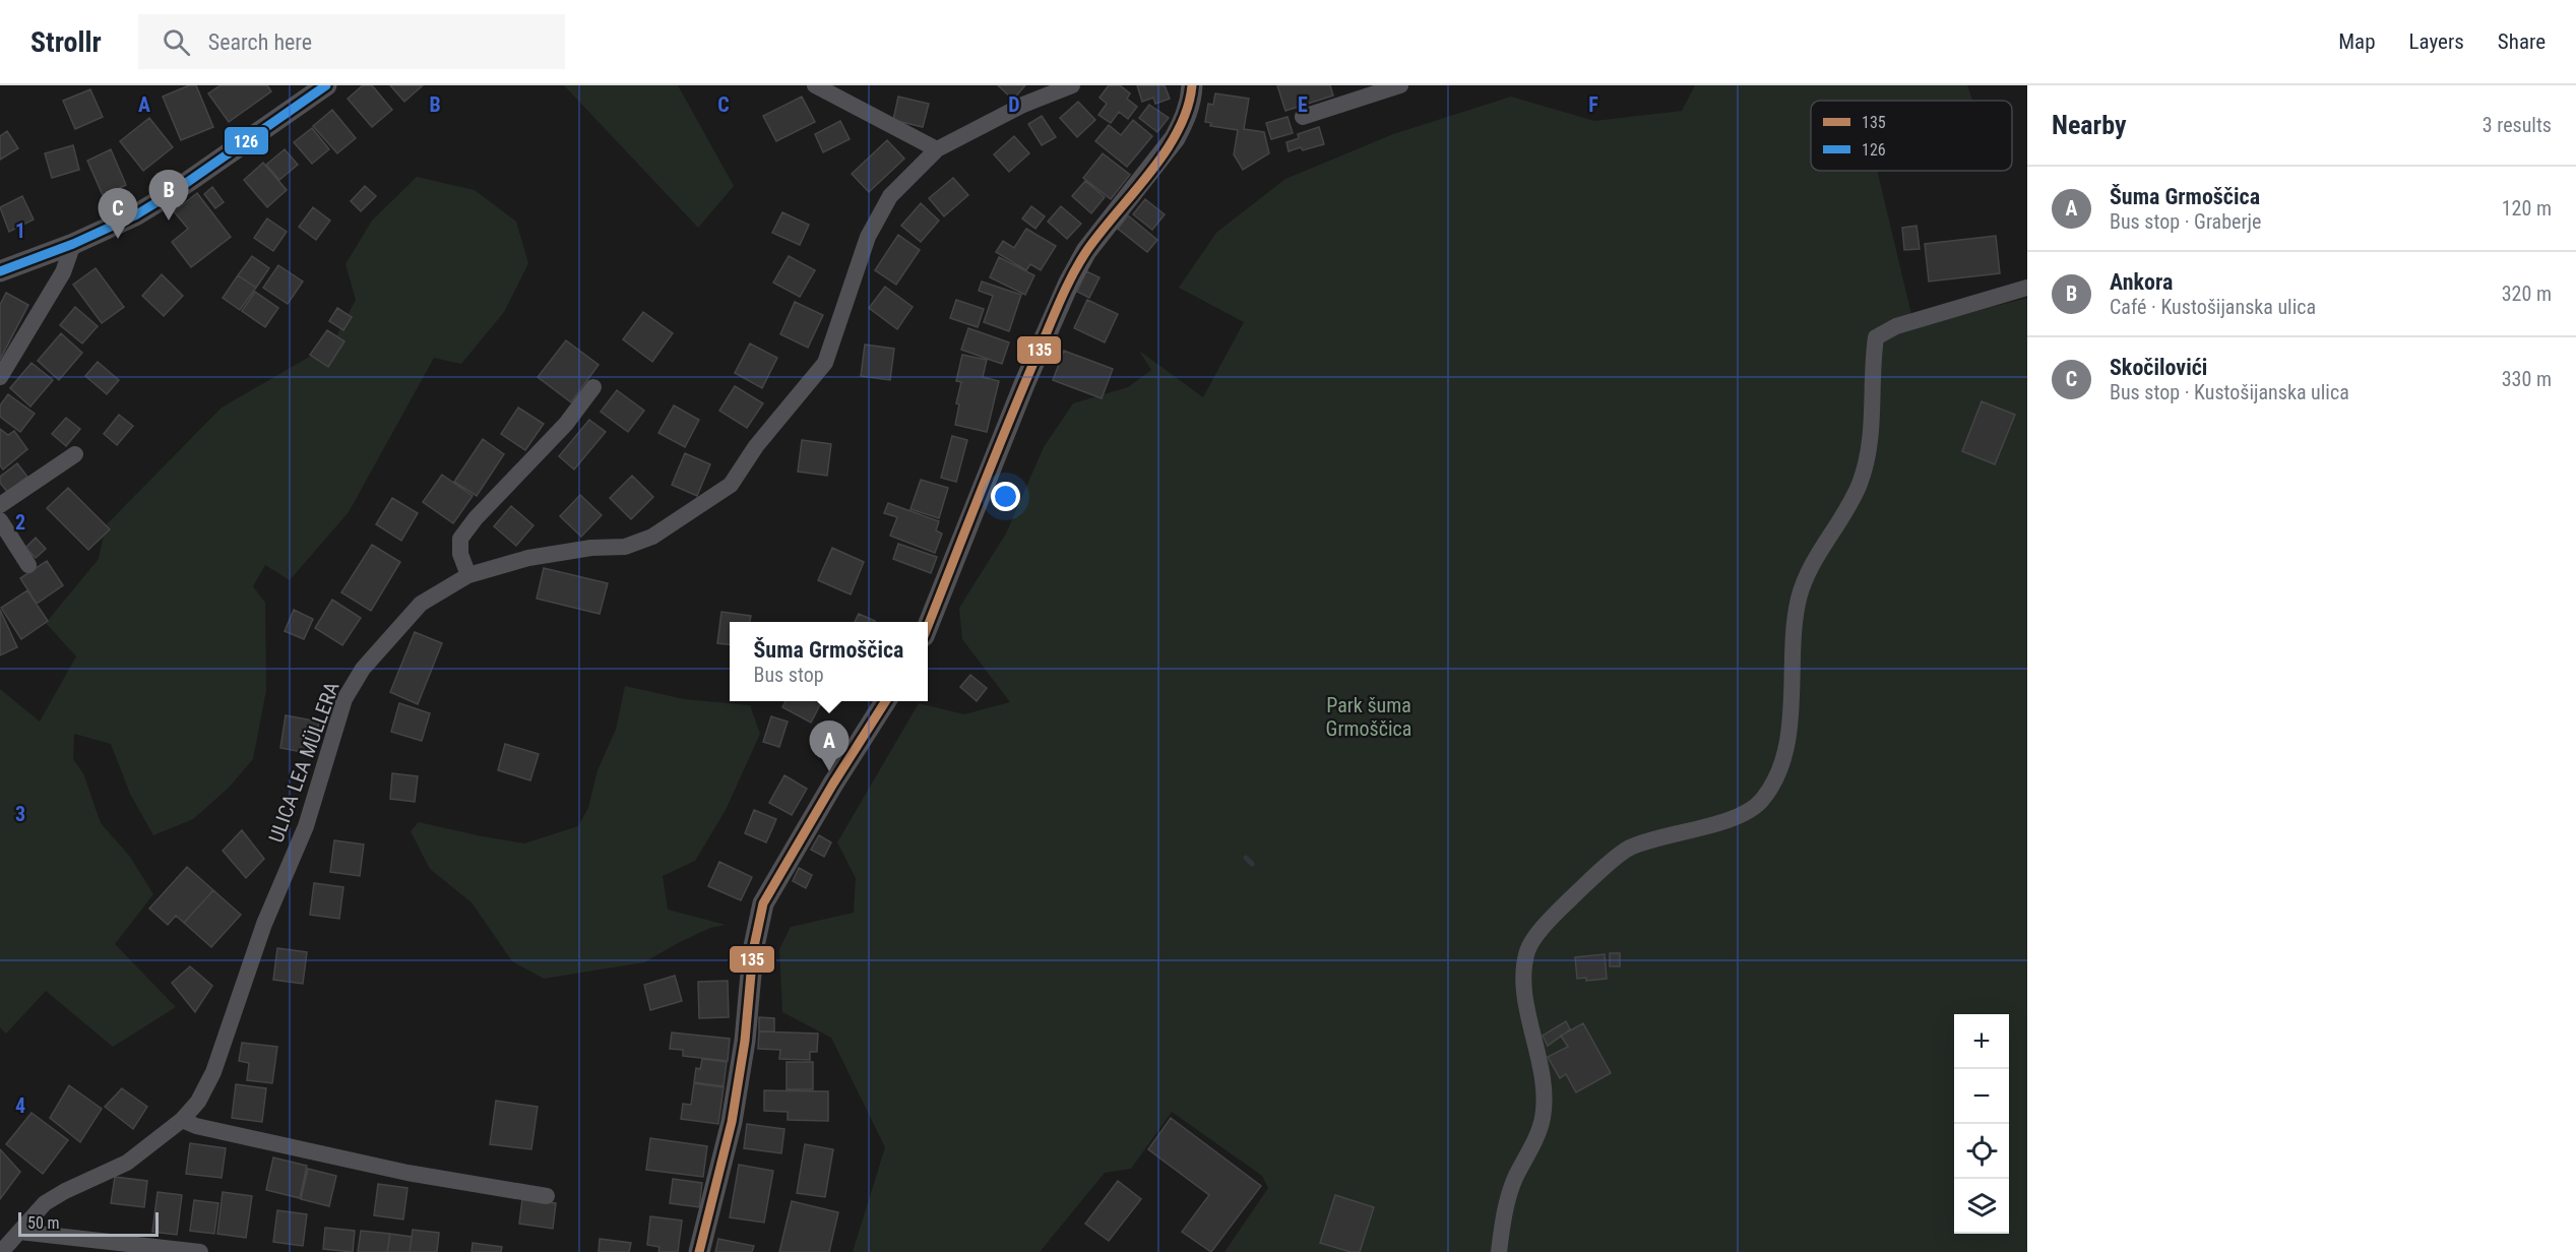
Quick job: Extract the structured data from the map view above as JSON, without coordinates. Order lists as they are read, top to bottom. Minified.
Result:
{"streets":{"street":["ULICA LEA MÜLLERA"]},"parks":["Park šuma Grmoščica"],"lines":["transit line 135","transit line 126"],"legend":["135","126"],"scale_bar":"50 m","page":{"header":"Strollr","search":"Search here","nav":["Map","Layers","Share"],"heading":["Nearby","3 results"],"list":[{"mark":"A","name":"Šuma Grmoščica","note":"Bus stop · Graberje","value":"120 m"},{"mark":"B","name":"Ankora","note":"Café · Kustošijanska ulica","value":"320 m"},{"mark":"C","name":"Skočilovići","note":"Bus stop · Kustošijanska ulica","value":"330 m"}],"pins":["B","C","A"],"popup":["Šuma Grmoščica","Bus stop"],"map_buttons":["+","−"],"scale":"50 m"},"grid":{"columns":["A","B","C","D","E","F"],"rows":["1","2","3","4"]}}
